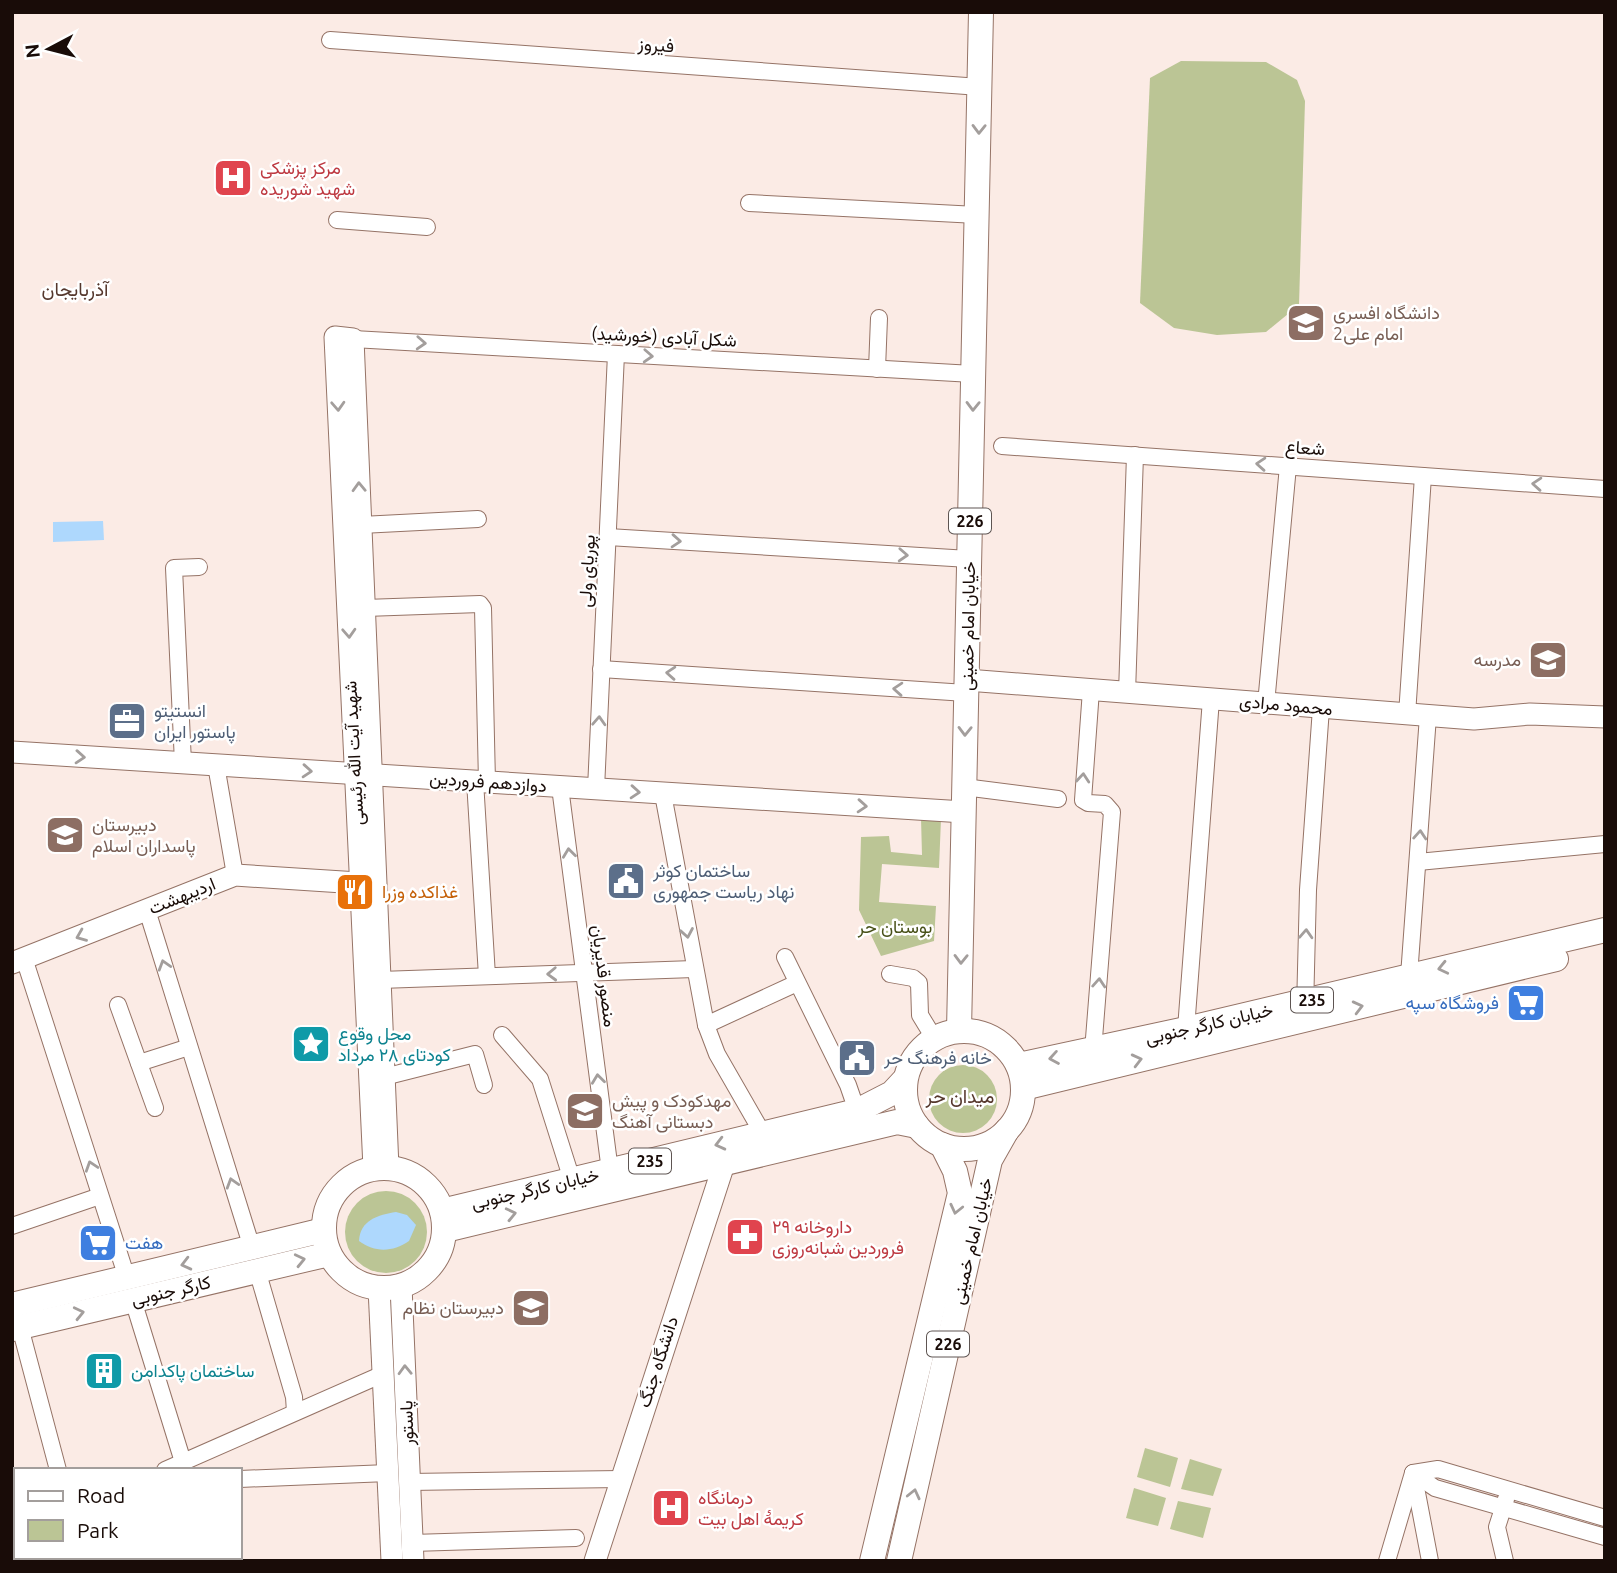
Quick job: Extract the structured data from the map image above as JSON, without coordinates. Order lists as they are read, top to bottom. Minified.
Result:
{"streets":{"main road":["226","خیابان امام خمینی","محمود مرادی","شهید آیت الله رئیسی","دوازدهم فروردین","اردیبهشت","235","خیابان کارگر جنوبی","کارگر جنوبی","دانشگاه جنگ","پاستور"],"street":["فیروز","شکل آبادی (خورشید)","شعاع","پوریای ولی","منصور قدیریان"]},"crossings":[["فیروز","خیابان امام خمینی"],["شکل آبادی (خورشید)","پوریای ولی"],["شکل آبادی (خورشید)","خیابان امام خمینی"],["شکل آبادی (خورشید)","شهید آیت الله رئیسی"],["پوریای ولی","دوازدهم فروردین"],["خیابان امام خمینی","محمود مرادی"],["خیابان امام خمینی","دوازدهم فروردین"],["خیابان امام خمینی","خیابان کارگر جنوبی"],["شهید آیت الله رئیسی","دوازدهم فروردین"],["شهید آیت الله رئیسی","اردیبهشت"],["شهید آیت الله رئیسی","خیابان کارگر جنوبی"],["شهید آیت الله رئیسی","کارگر جنوبی"],["شهید آیت الله رئیسی","پاستور"],["دوازدهم فروردین","منصور قدیریان"],["منصور قدیریان","خیابان کارگر جنوبی"],["خیابان کارگر جنوبی","کارگر جنوبی"],["خیابان کارگر جنوبی","دانشگاه جنگ"],["خیابان کارگر جنوبی","پاستور"],["کارگر جنوبی","پاستور"]],"one_way":["شکل آبادی (خورشید)","شعاع","دوازدهم فروردین","اردیبهشت"],"districts":["آذربایجان","میدان حر"],"parks":["بوستان حر"],"places":{"hospital":["مرکز پزشکی شهید شوریده","درمانگاه کریمهٔ اهل بیت"],"school or university":["دانشگاه افسری امام علی2","مدرسه","دبیرستان پاسداران اسلام","مهدکودک و پیش دبستانی آهنگ","دبیرستان نظام"],"office":["انستیتو پاستور ایران"],"public building":["ساختمان کوثر نهاد ریاست جمهوری","خانه فرهنگ حر"],"restaurant":["غذاکده وزرا"],"supermarket":["فروشگاه سپه","هفت"],"place":["محل وقوع کودتای ۲۸ مرداد"],"pharmacy":["داروخانه ۲۹ فروردین شبانه‌روزی"],"building":["ساختمان پاکدامن"]},"legend":["Road","Park"],"north":"left"}
